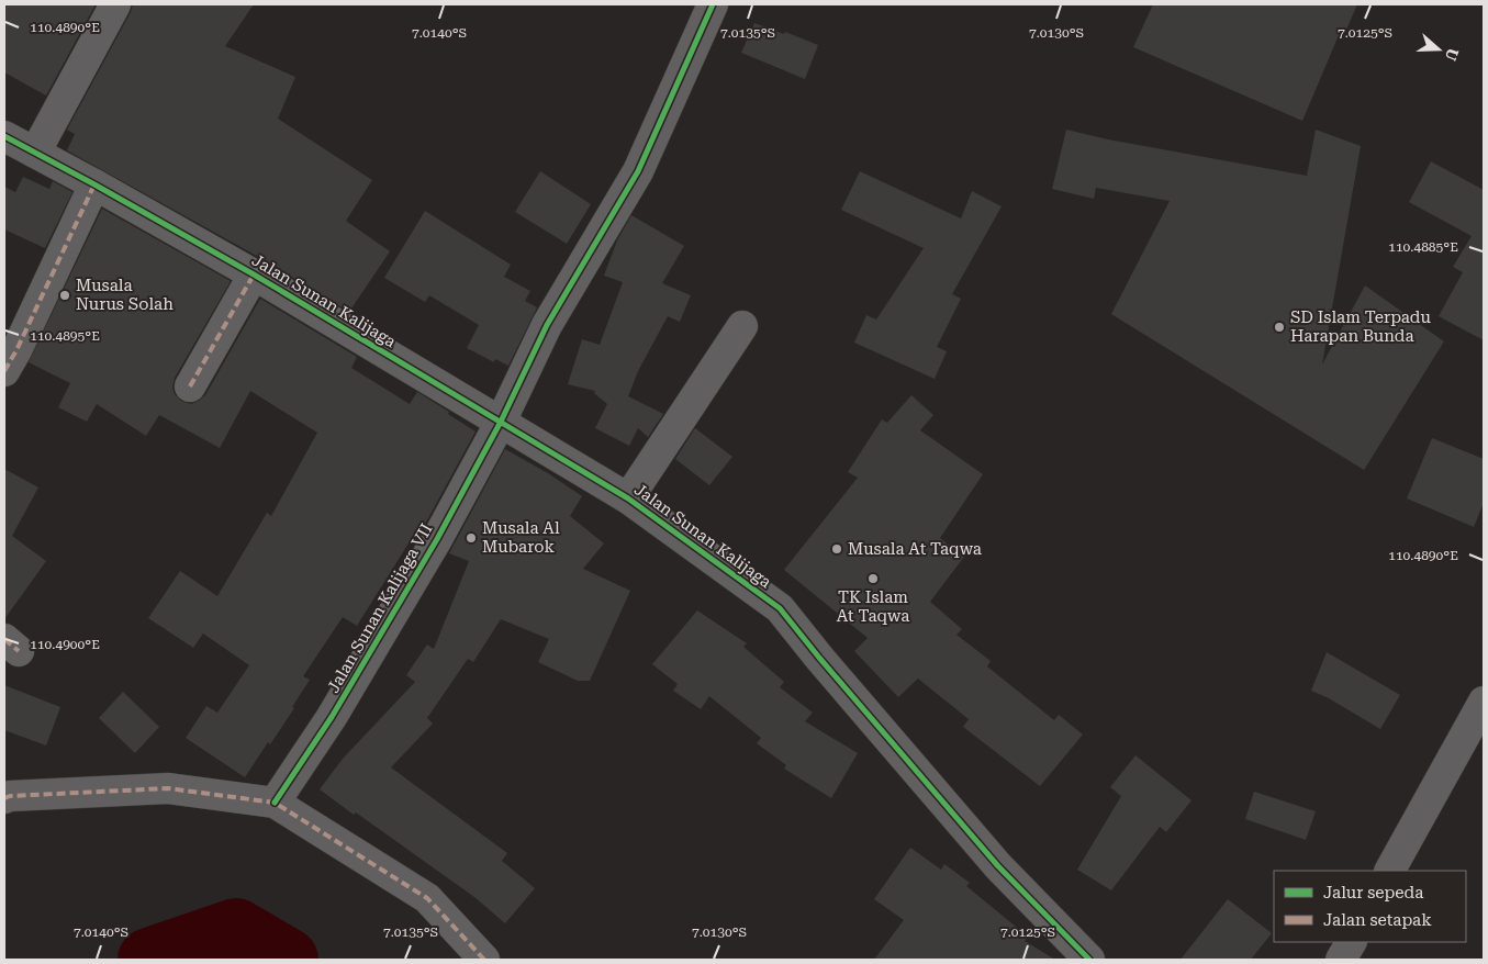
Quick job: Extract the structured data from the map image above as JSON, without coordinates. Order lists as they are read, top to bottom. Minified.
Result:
{"streets":{"street":["Jalan Sunan Kalijaga","Jalan Sunan Kalijaga VII"]},"crossings":[["Jalan Sunan Kalijaga","Jalan Sunan Kalijaga VII"]],"places":["Musala Nurus Solah","SD Islam Terpadu Harapan Bunda","Musala Al Mubarok","Musala At Taqwa","TK Islam At Taqwa"],"legend":["Jalur sepeda","Jalan setapak"],"north":"right","coordinates":["110.4890°E","7.0140°S","7.0135°S","7.0130°S","7.0125°S","110.4885°E","110.4895°E","110.4900°E"]}
